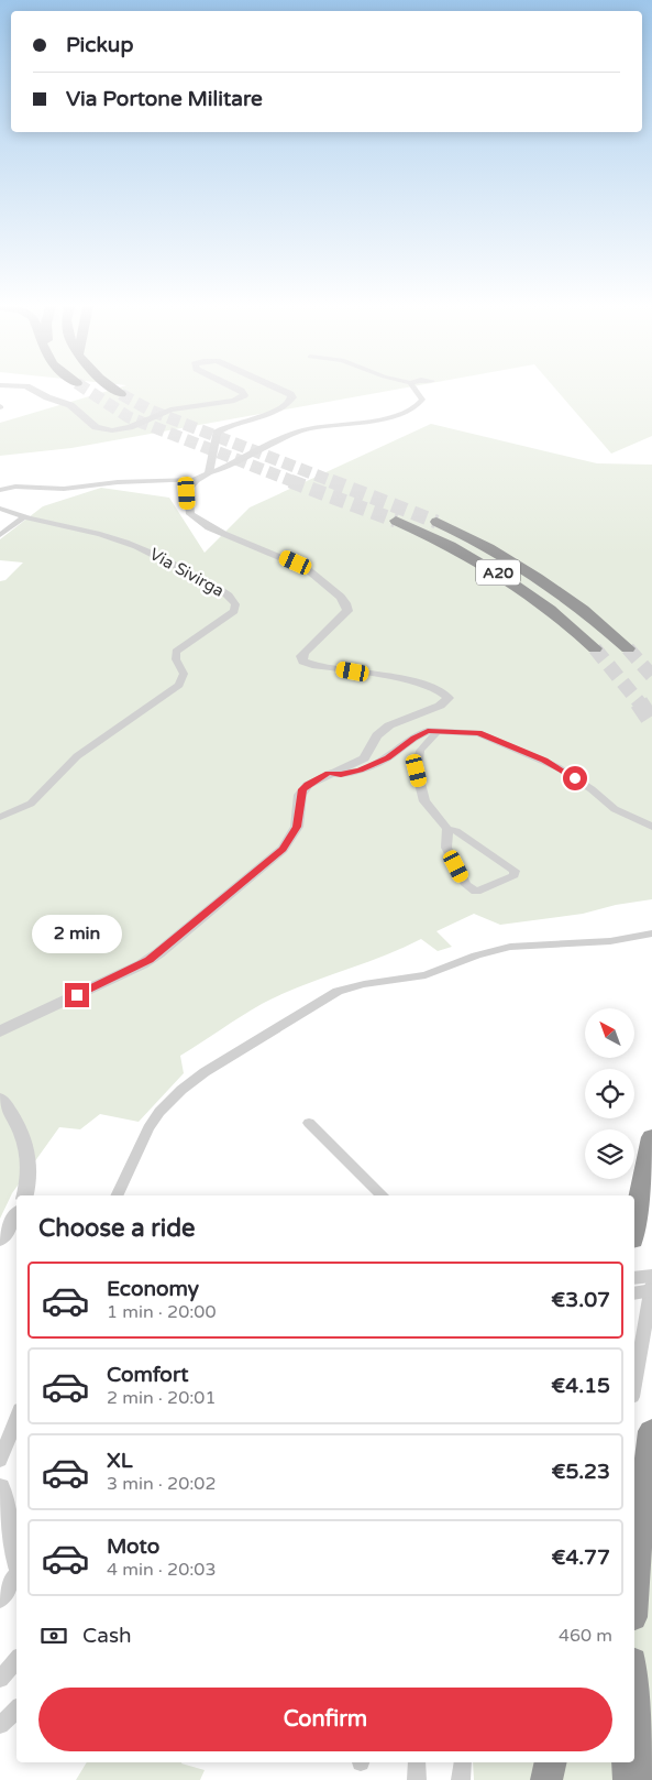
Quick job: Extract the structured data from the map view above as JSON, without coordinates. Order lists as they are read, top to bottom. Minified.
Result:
{"streets":{"highway":["A20"],"street":["Via Sivirga"]},"north":"top left","page":{"banner":["Pickup","Via Portone Militare"],"bubble":"2 min","heading":"Choose a ride","list":[{"name":"Economy","note":"1 min · 20:00","value":"€3.07"},{"name":"Comfort","note":"2 min · 20:01","value":"€4.15"},{"name":"XL","note":"3 min · 20:02","value":"€5.23"},{"name":"Moto","note":"4 min · 20:03","value":"€4.77"}],"pay":["Cash","460 m"],"buttons":"Confirm"}}
